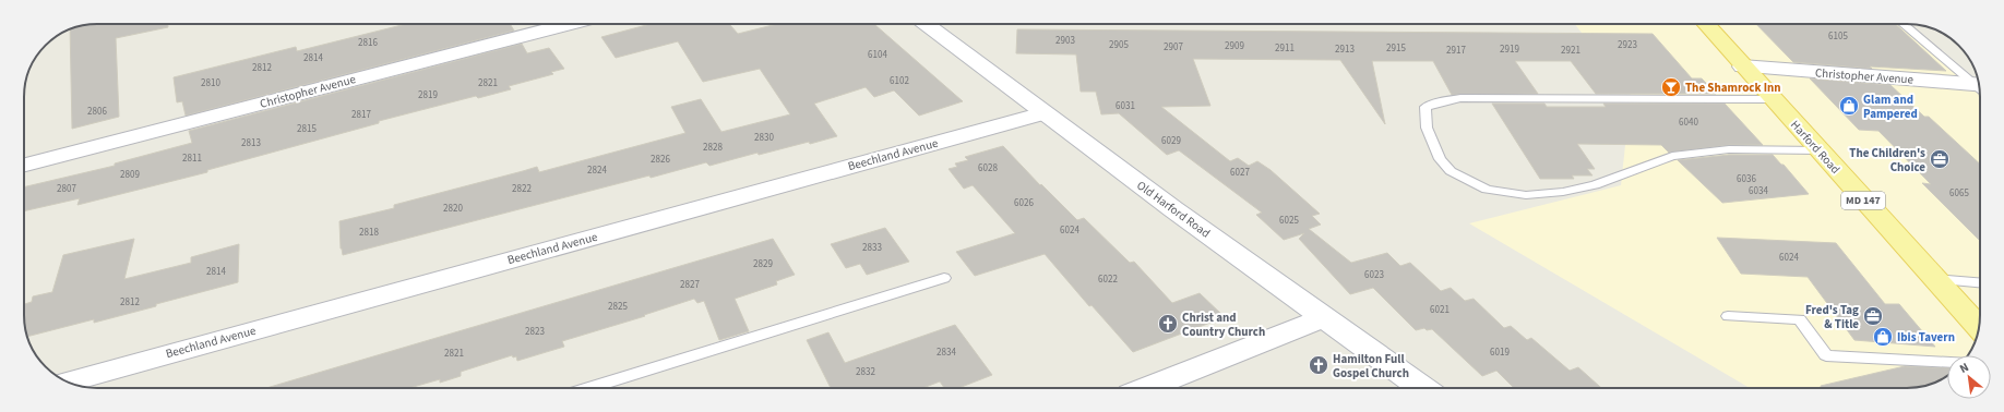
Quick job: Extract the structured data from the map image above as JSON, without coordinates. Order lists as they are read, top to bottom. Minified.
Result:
{"streets":{"main road":["Harford Road","MD 147"],"street":["Christopher Avenue","Beechland Avenue","Old Harford Road"]},"crossings":[["Christopher Avenue","Harford Road"],["Beechland Avenue","Old Harford Road"]],"places":{"bar":["The Shamrock Inn"],"shop":["Glam and Pampered","Ibis Tavern"],"office":["The Children's Choice","Fred's Tag & Title"],"church":["Christ and Country Church","Hamilton Full Gospel Church"]},"house_numbers":["6105","2903","2816","2905","2923","2909","2907","2911","2915","2913","2919","2917","2921","6104","2814","2812","6102","2810","2821","2819","6031","2806","2817","6040","2815","2830","6029","2813","2828","2811","2826","6028","2824","6027","2809","6036","2807","2822","6034","6065","6026","2820","6025","6024","2818","2833","6024","2829","2814","6023","6022","2827","2812","2825","6021","2823","2834","6019","2821","2832"],"north":"top left"}
